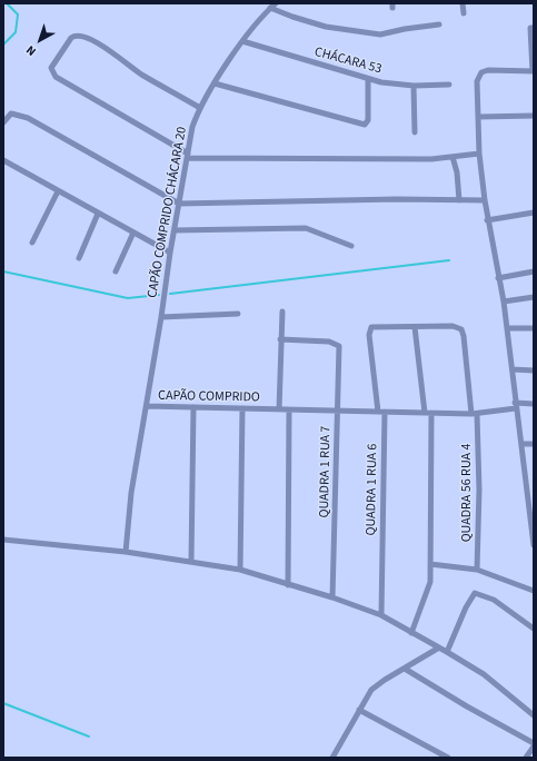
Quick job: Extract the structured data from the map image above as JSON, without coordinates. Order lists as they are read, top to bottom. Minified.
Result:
{"streets":{"street":["CHÁCARA 53","CAPÃO COMPRIDO CHÁCARA 20","CAPÃO COMPRIDO","QUADRA 1 RUA 7","QUADRA 1 RUA 6","QUADRA 56 RUA 4"]},"crossings":[["CHÁCARA 53","CAPÃO COMPRIDO CHÁCARA 20"],["CAPÃO COMPRIDO CHÁCARA 20","CAPÃO COMPRIDO"],["CAPÃO COMPRIDO","QUADRA 1 RUA 7"],["QUADRA 1 RUA 6","QUADRA 56 RUA 4"]],"north":"bottom left"}
